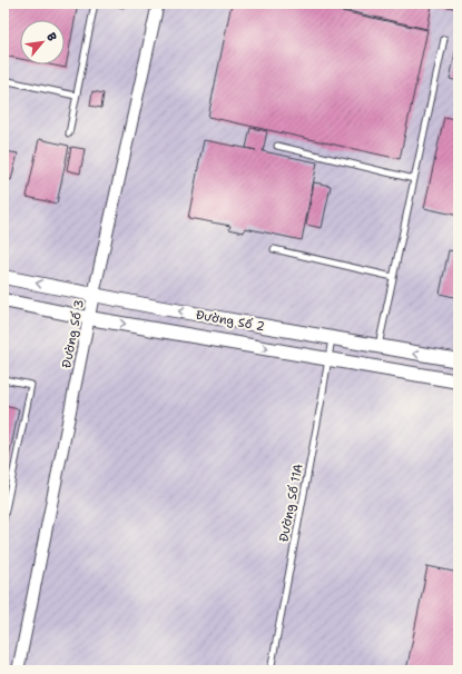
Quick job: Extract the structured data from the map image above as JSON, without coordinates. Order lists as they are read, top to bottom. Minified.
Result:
{"streets":{"street":["Đường Số 2","Đường Số 3"],"lane":["Đường Số 11A"]},"crossings":[["Đường Số 2","Đường Số 3"],["Đường Số 2","Đường Số 11A"]],"north":"top right"}
